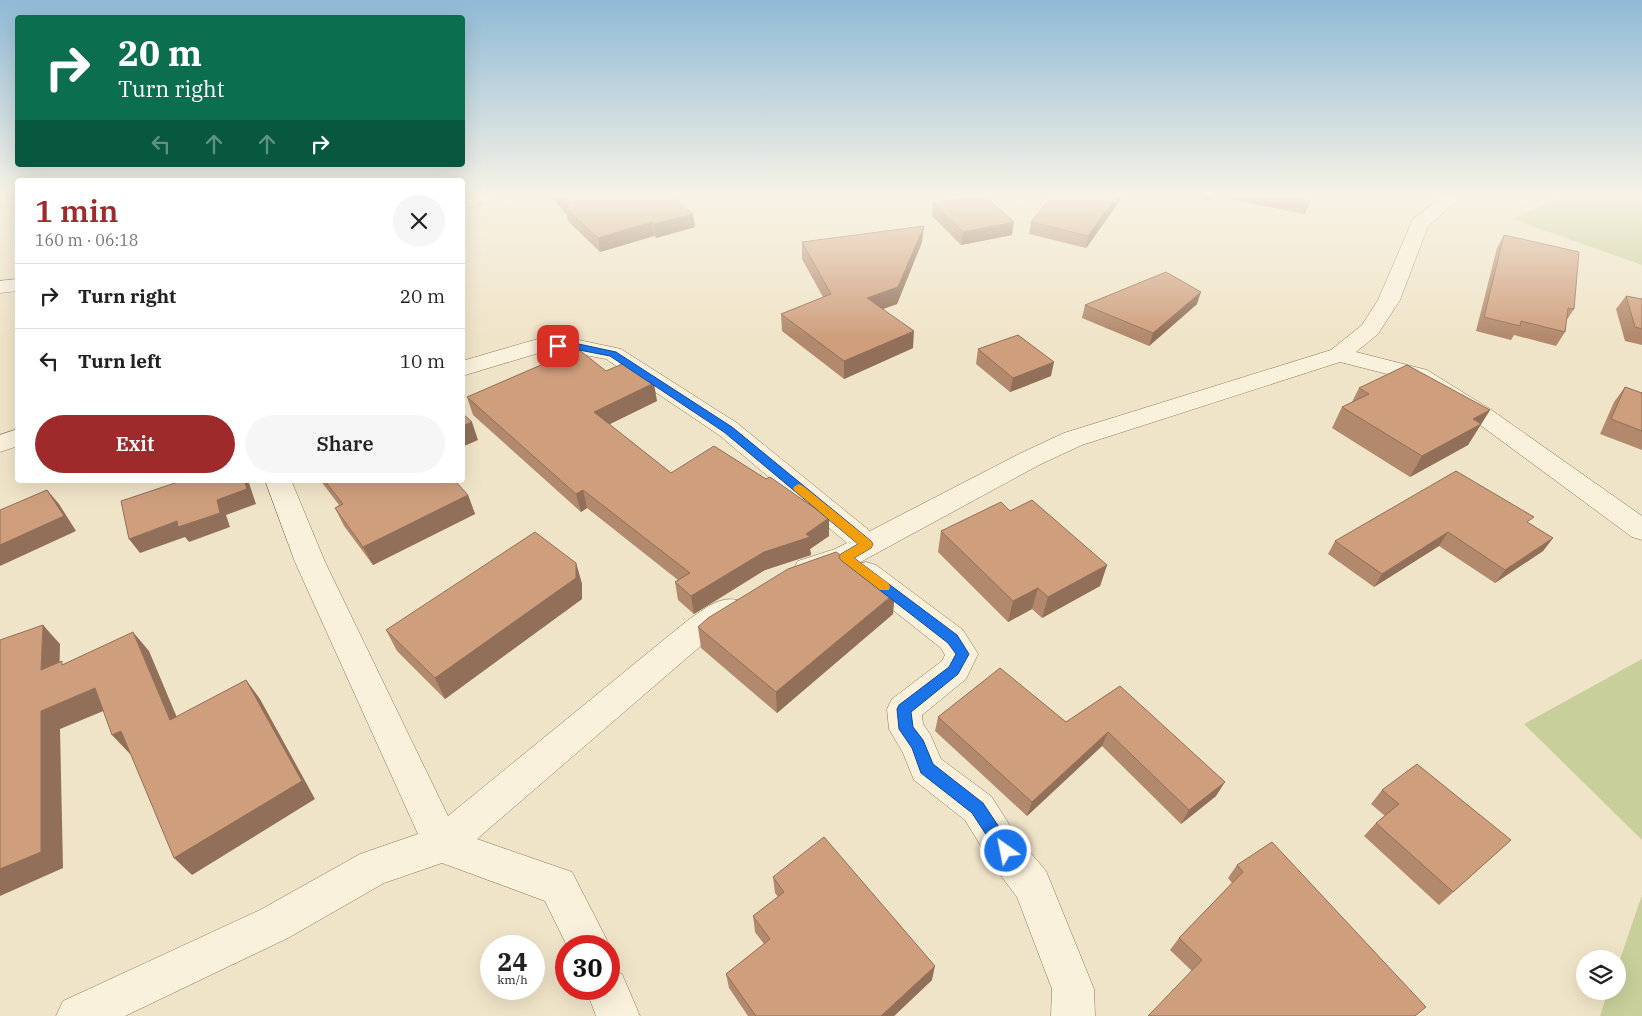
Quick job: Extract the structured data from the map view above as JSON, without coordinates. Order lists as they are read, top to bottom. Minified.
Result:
{"page":{"turn":["20 m","Turn right"],"heading":["1 min","160 m · 06:18"],"list":[{"name":"Turn right","value":"20 m"},{"name":"Turn left","value":"10 m"}],"buttons":["Exit","Share"],"speed":"24 km/h","limit":"30"}}
